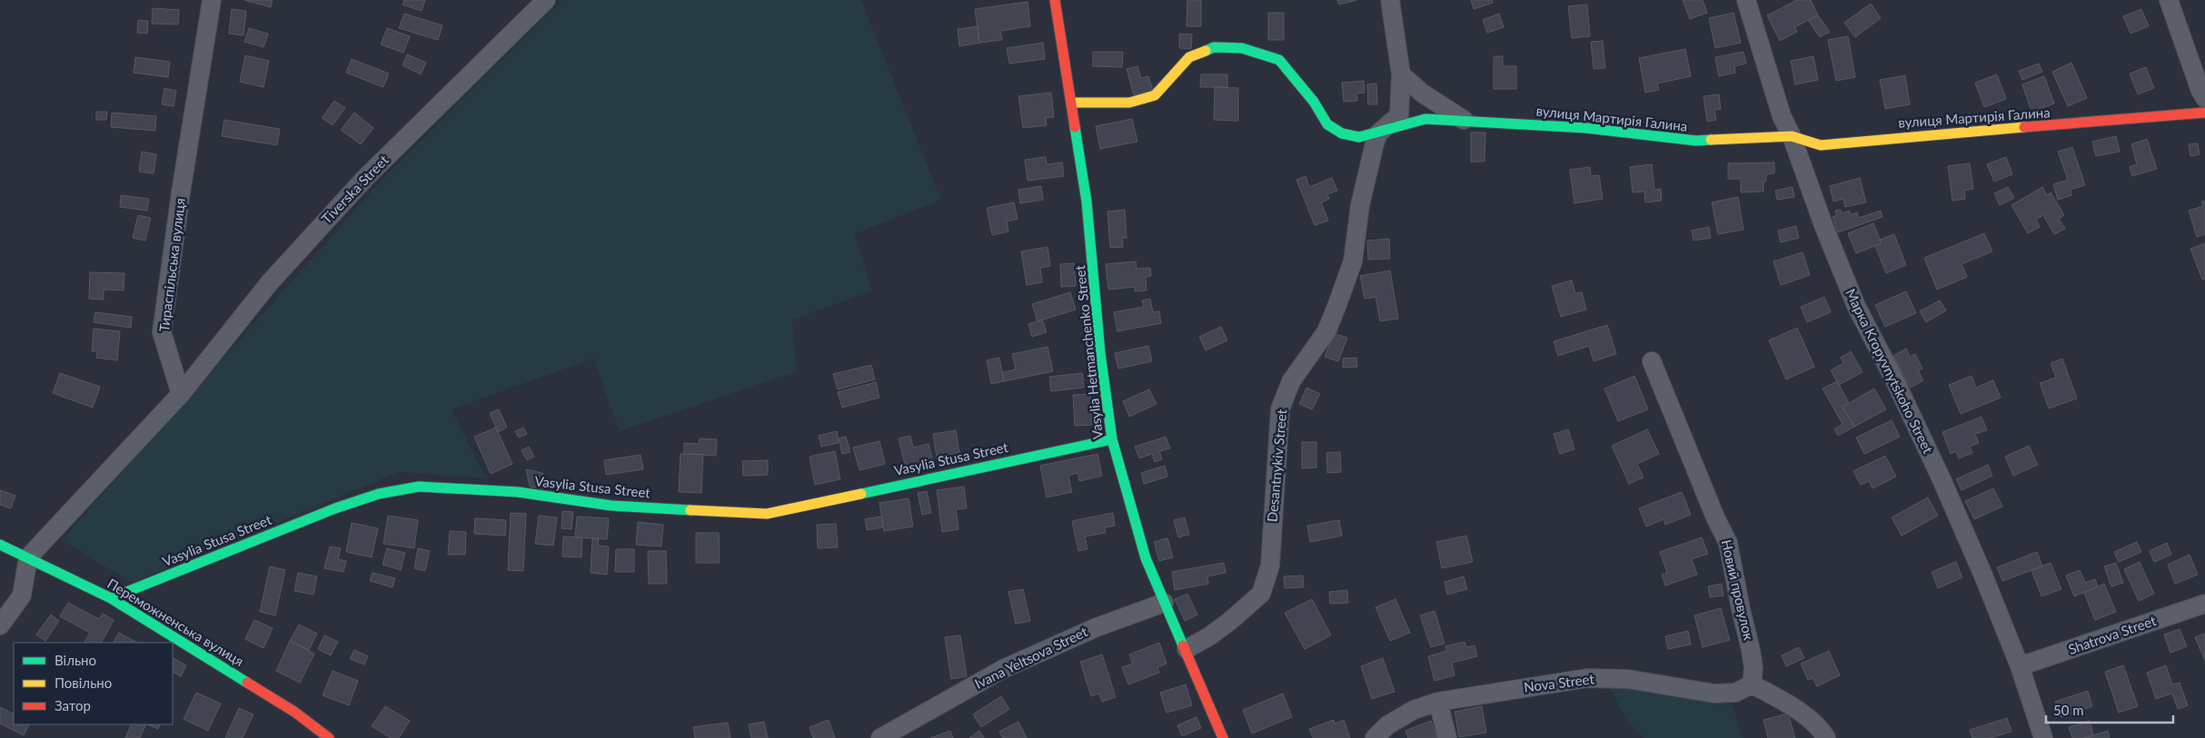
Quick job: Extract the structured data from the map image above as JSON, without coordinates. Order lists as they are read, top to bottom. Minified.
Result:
{"streets":{"street":["вулиця Мартирія Галина","Tiverska Street","Тираспільська вулиця","Vasylia Hetmanchenko Street","Марка Kropyvnytskoho Street","Vasylia Stusa Street","Desantnykiv Street","Новий провулок","Переможненська вулиця","Shatrova Street","Ivana Yeltsova Street","Nova Street"]},"crossings":[["вулиця Мартирія Галина","Vasylia Hetmanchenko Street"],["вулиця Мартирія Галина","Марка Kropyvnytskoho Street"],["вулиця Мартирія Галина","Desantnykiv Street"],["Tiverska Street","Тираспільська вулиця"],["Vasylia Hetmanchenko Street","Vasylia Stusa Street"],["Vasylia Hetmanchenko Street","Desantnykiv Street"],["Vasylia Hetmanchenko Street","Ivana Yeltsova Street"],["Марка Kropyvnytskoho Street","Shatrova Street"],["Vasylia Stusa Street","Переможненська вулиця"],["Новий провулок","Nova Street"]],"legend":["Вільно","Повільно","Затор"],"scale_bar":"50 m"}
